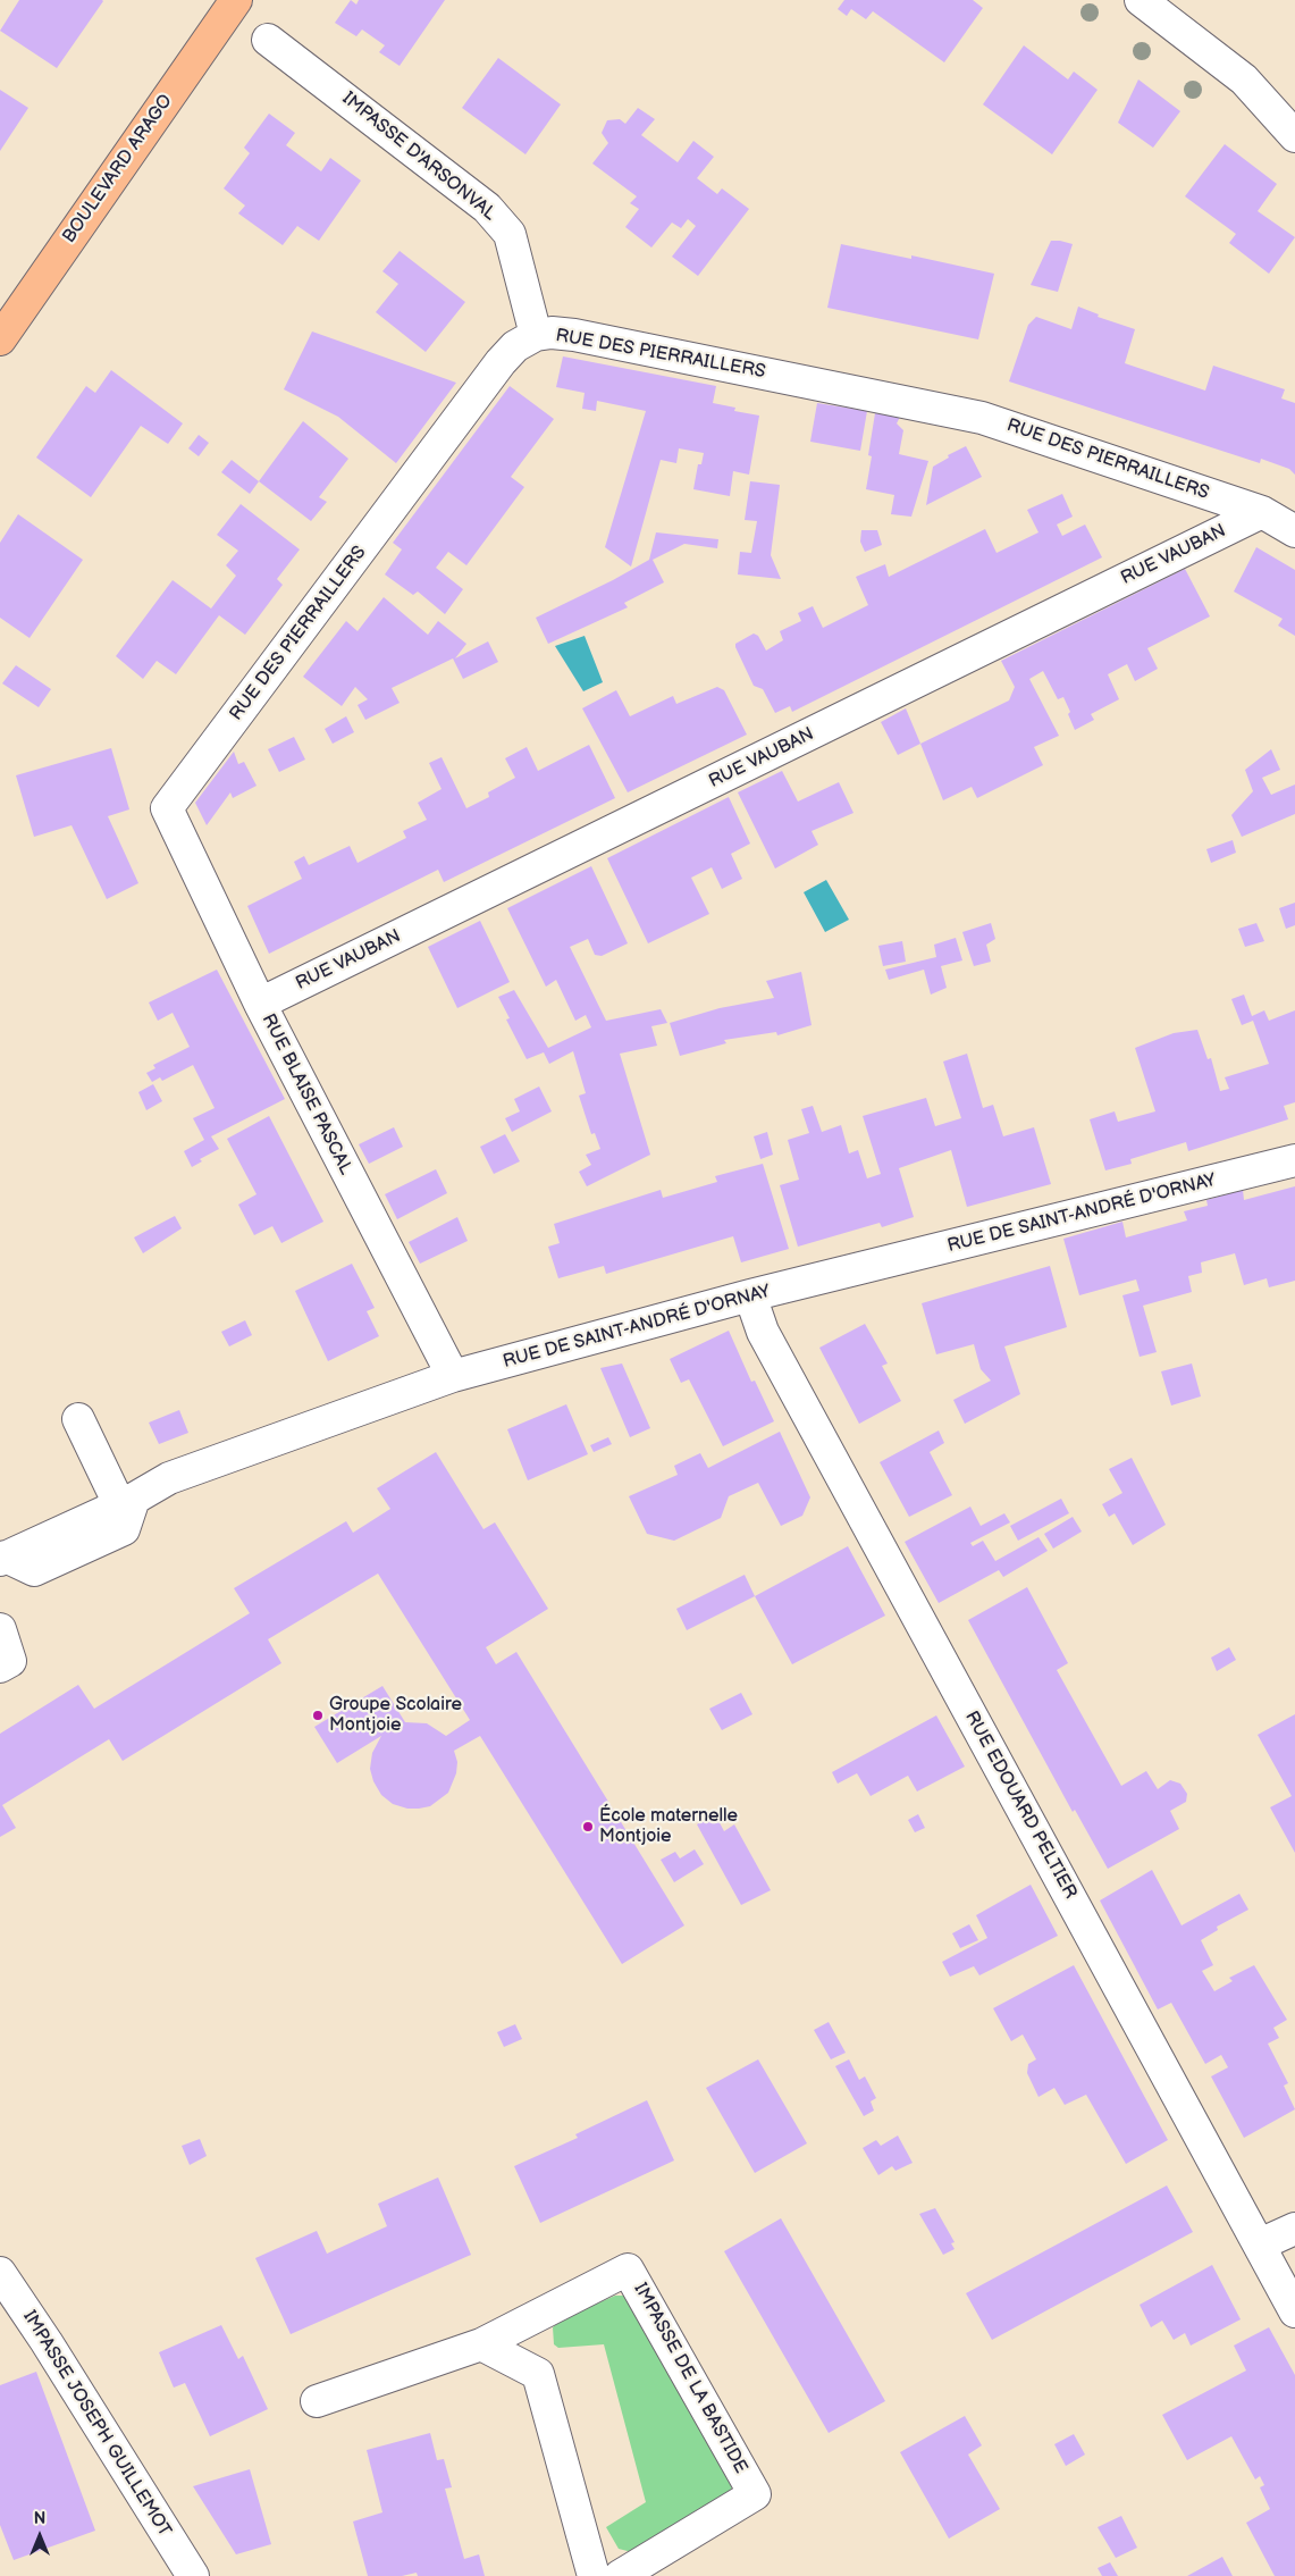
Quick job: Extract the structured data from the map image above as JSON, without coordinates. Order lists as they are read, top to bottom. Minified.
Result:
{"streets":{"main road":["BOULEVARD ARAGO"],"street":["IMPASSE D'ARSONVAL","RUE DES PIERRAILLERS","RUE VAUBAN","RUE BLAISE PASCAL","RUE DE SAINT-ANDRÉ D'ORNAY","RUE EDOUARD PELTIER","IMPASSE DE LA BASTIDE","IMPASSE JOSEPH GUILLEMOT"]},"crossings":[["IMPASSE D'ARSONVAL","RUE DES PIERRAILLERS"],["RUE DES PIERRAILLERS","RUE VAUBAN"],["RUE DES PIERRAILLERS","RUE BLAISE PASCAL"],["RUE VAUBAN","RUE BLAISE PASCAL"],["RUE BLAISE PASCAL","RUE DE SAINT-ANDRÉ D'ORNAY"],["RUE DE SAINT-ANDRÉ D'ORNAY","RUE EDOUARD PELTIER"]],"places":["Groupe Scolaire Montjoie","École maternelle Montjoie"],"north":"top"}
